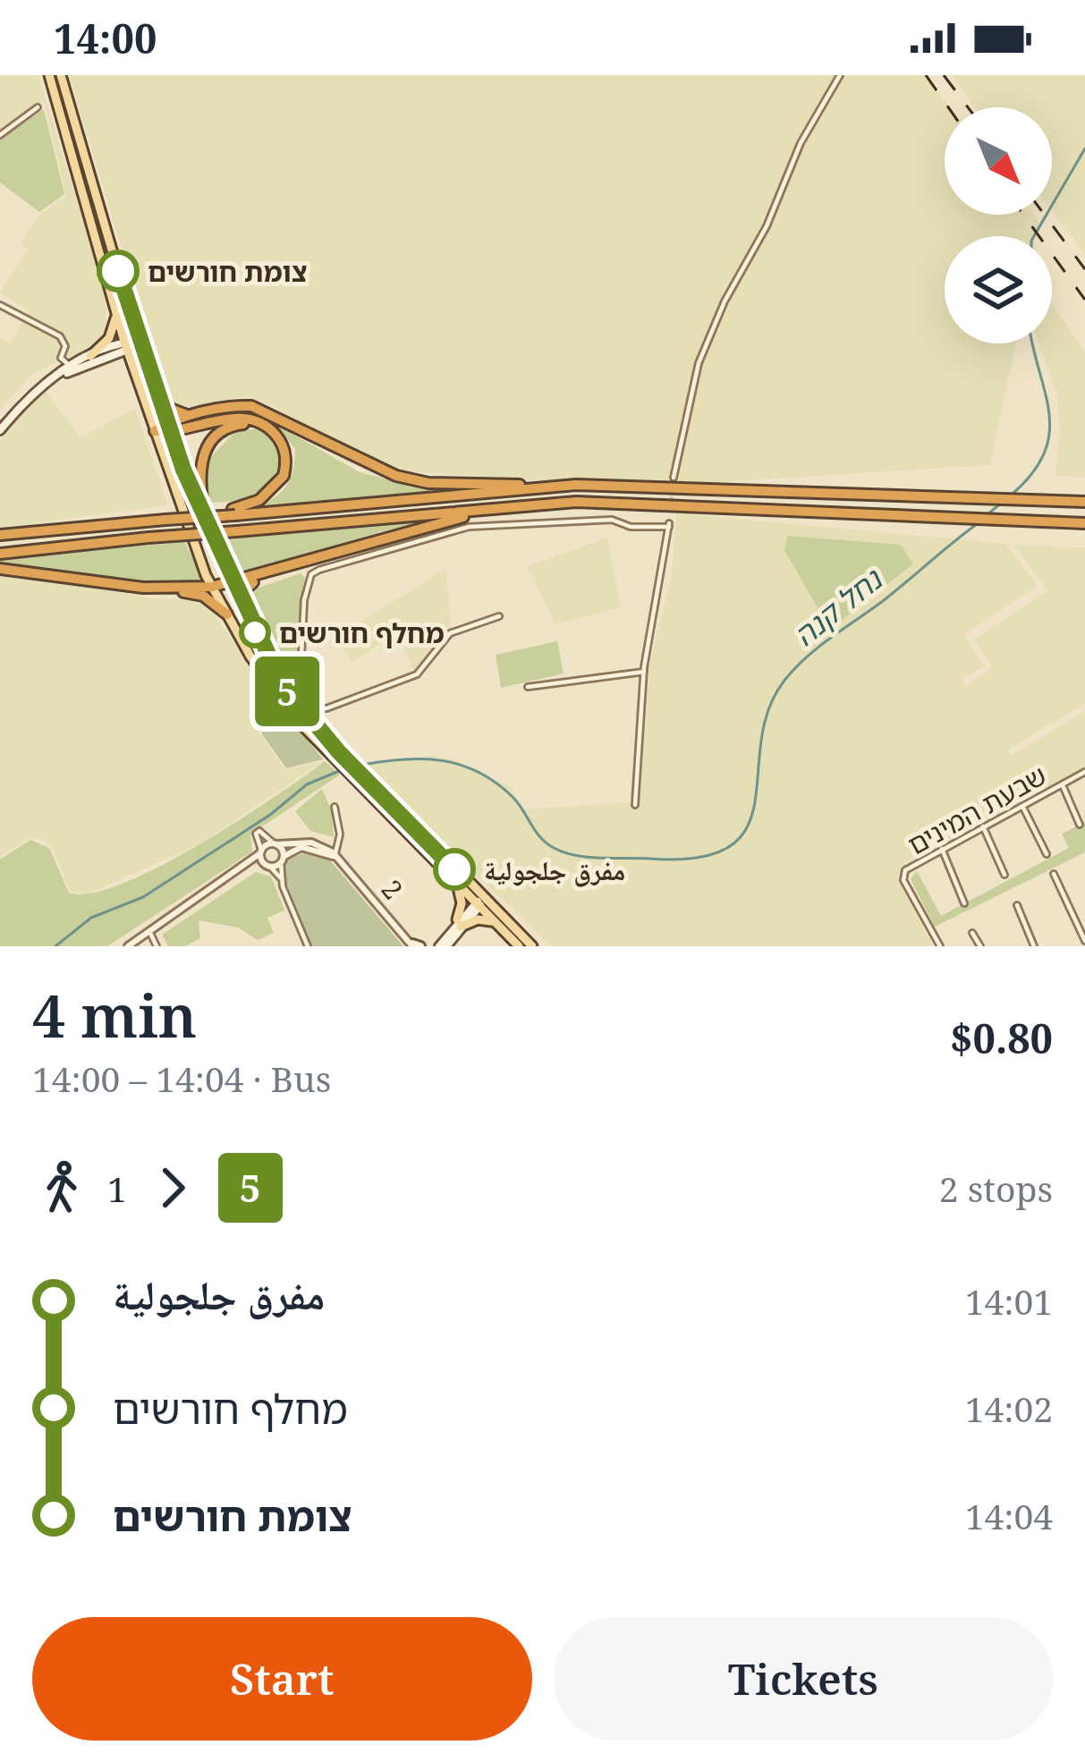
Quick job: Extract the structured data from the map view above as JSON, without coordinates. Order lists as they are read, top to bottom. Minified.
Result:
{"streets":{"street":["שבעת המינים","2"]},"water":["נחל קנה"],"places":["צומת חורשים","מחלף חורשים","مفرق جلجولية"],"lines":["bus line 5"],"north":"bottom right","page":{"status":"14:00","on_map":"5","heading":["4 min","14:00 – 14:04 · Bus","$0.80"],"legs":["1","5","2 stops"],"list":[{"name":"مفرق جلجولية","value":"14:01"},{"name":"מחלף חורשים","value":"14:02"},{"name":"צומת חורשים","value":"14:04"}],"buttons":["Start","Tickets"]}}
